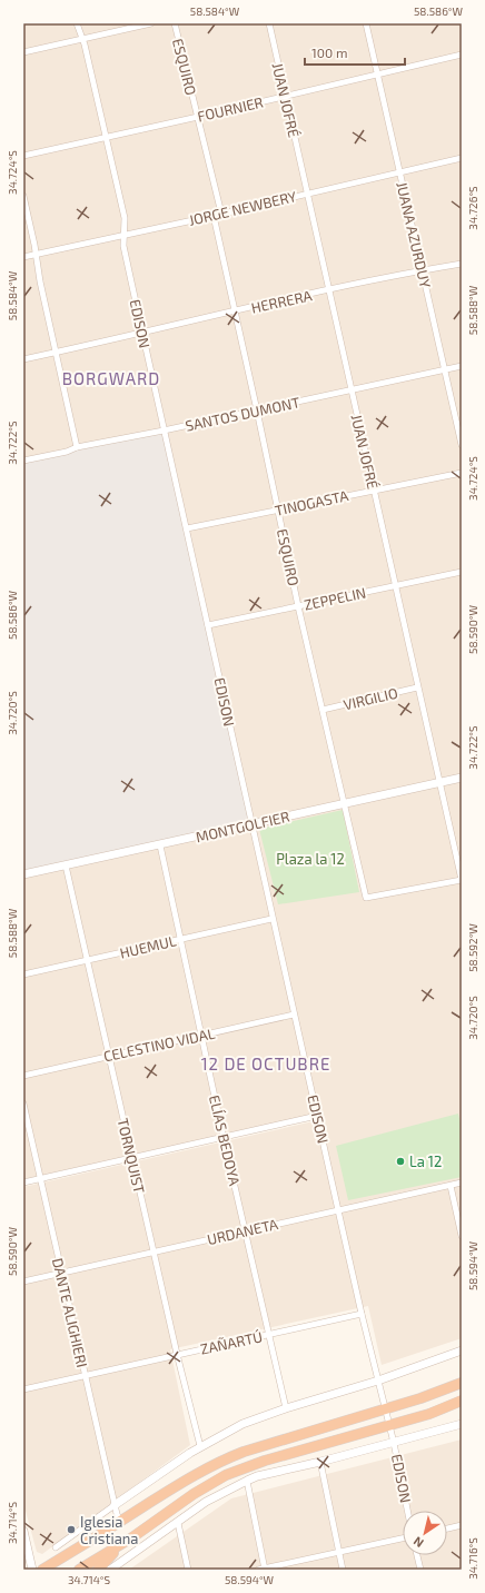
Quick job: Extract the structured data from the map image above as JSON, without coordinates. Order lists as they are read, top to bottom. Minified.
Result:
{"streets":{"street":["ESQUIRO","JUAN JOFRÉ","FOURNIER","JORGE NEWBERY","JUANA AZURDUY","HERRERA","EDISON","SANTOS DUMONT","TINOGASTA","ZEPPELIN","VIRGILIO","MONTGOLFIER","HUEMUL","CELESTINO VIDAL","ELÍAS BEDOYA","TORNQUIST","URDANETA","DANTE ALIGHIERI","ZAÑARTÚ"]},"crossings":[["ESQUIRO","JUAN JOFRÉ"],["ESQUIRO","FOURNIER"],["ESQUIRO","JORGE NEWBERY"],["ESQUIRO","HERRERA"],["ESQUIRO","SANTOS DUMONT"],["ESQUIRO","TINOGASTA"],["ESQUIRO","ZEPPELIN"],["ESQUIRO","VIRGILIO"],["ESQUIRO","MONTGOLFIER"],["JUAN JOFRÉ","FOURNIER"],["JUAN JOFRÉ","JORGE NEWBERY"],["JUAN JOFRÉ","HERRERA"],["JUAN JOFRÉ","SANTOS DUMONT"],["JUAN JOFRÉ","TINOGASTA"],["JUAN JOFRÉ","ZEPPELIN"],["JUAN JOFRÉ","VIRGILIO"],["JUAN JOFRÉ","MONTGOLFIER"],["FOURNIER","JUANA AZURDUY"],["FOURNIER","EDISON"],["JORGE NEWBERY","JUANA AZURDUY"],["JORGE NEWBERY","EDISON"],["JUANA AZURDUY","HERRERA"],["JUANA AZURDUY","SANTOS DUMONT"],["HERRERA","EDISON"],["EDISON","SANTOS DUMONT"],["EDISON","TINOGASTA"],["EDISON","ZEPPELIN"],["EDISON","MONTGOLFIER"],["EDISON","HUEMUL"],["EDISON","CELESTINO VIDAL"],["EDISON","URDANETA"],["EDISON","ZAÑARTÚ"],["MONTGOLFIER","ELÍAS BEDOYA"],["MONTGOLFIER","TORNQUIST"],["HUEMUL","ELÍAS BEDOYA"],["HUEMUL","TORNQUIST"],["CELESTINO VIDAL","ELÍAS BEDOYA"],["CELESTINO VIDAL","TORNQUIST"],["ELÍAS BEDOYA","URDANETA"],["ELÍAS BEDOYA","ZAÑARTÚ"],["TORNQUIST","URDANETA"],["TORNQUIST","ZAÑARTÚ"],["URDANETA","DANTE ALIGHIERI"],["DANTE ALIGHIERI","ZAÑARTÚ"]],"districts":["BORGWARD","12 DE OCTUBRE"],"parks":["Plaza la 12"],"places":["La 12","Iglesia Cristiana"],"scale_bar":"100 m","north":"bottom left","coordinates":["58.584°W","58.586°W","34.724°S","34.726°S","58.588°W","34.722°S","58.590°W","34.720°S","58.592°W","58.594°W","34.714°S","34.716°S"]}
